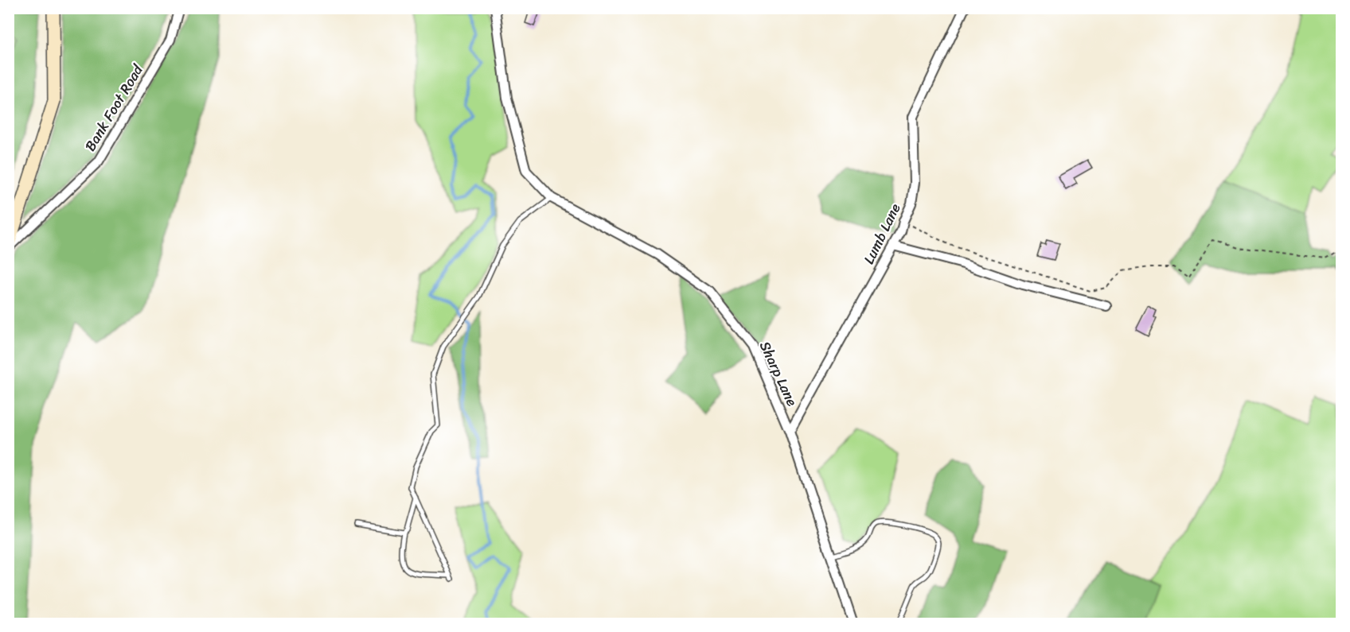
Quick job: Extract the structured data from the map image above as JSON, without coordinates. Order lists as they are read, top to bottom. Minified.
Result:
{"streets":{"street":["Bank Foot Road","Lumb Lane","Sharp Lane"]},"crossings":[["Lumb Lane","Sharp Lane"]]}
